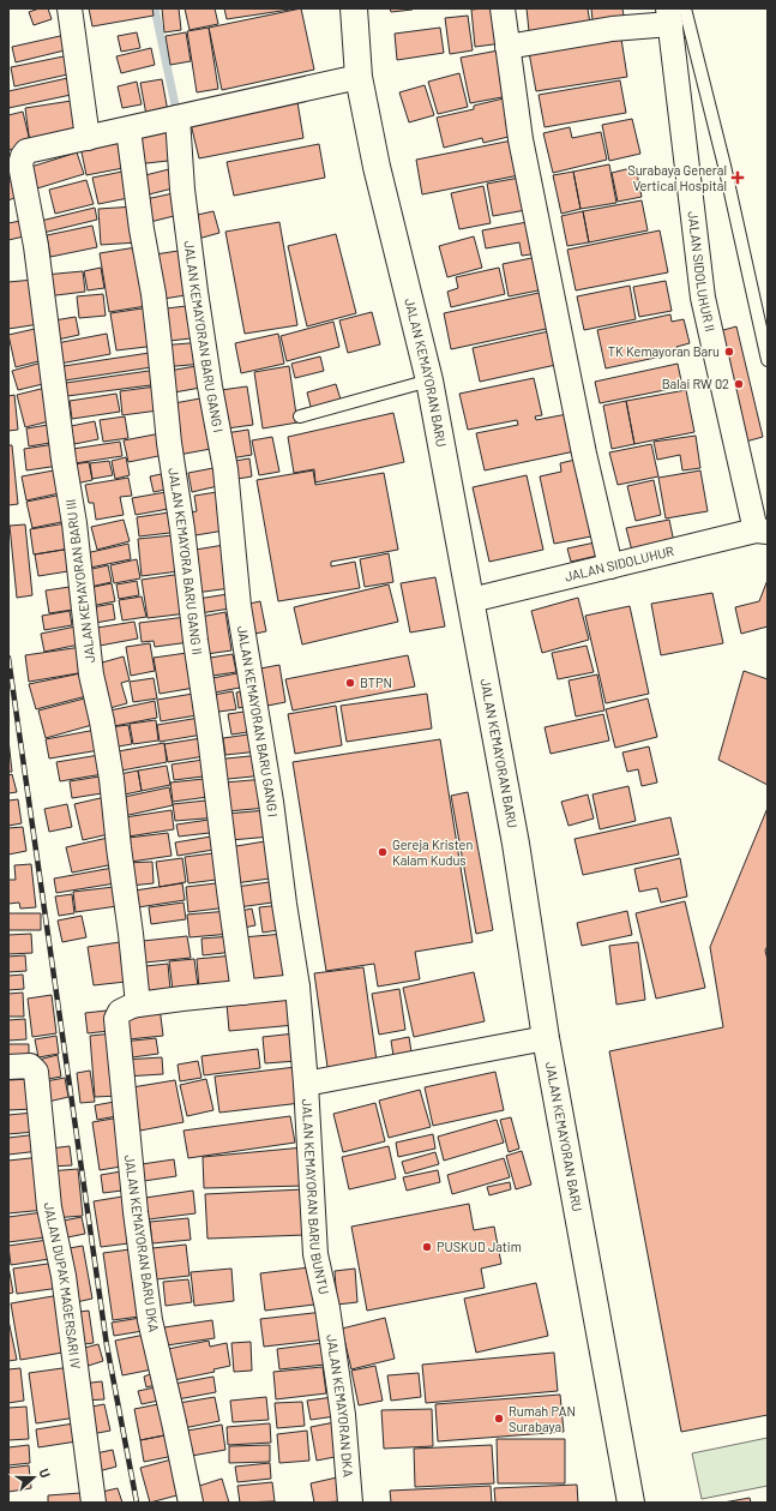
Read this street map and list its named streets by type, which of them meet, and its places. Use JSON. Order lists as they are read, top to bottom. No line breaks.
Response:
{"streets":{"street":["JALAN SIDOLUHUR II","JALAN KEMAYORAN BARU GANG I","JALAN KEMAYORAN BARU","JALAN KEMAYORA BARU GANG II","JALAN SIDOLUHUR","JALAN KEMAYORAN BARU III","JALAN KEMAYORAN BARU BUNTU","JALAN KEMAYORAN BARU DKA","JALAN DUPAK MAGERSARI IV","JALAN KEMAYORAN DKA"]},"crossings":[["JALAN SIDOLUHUR II","JALAN SIDOLUHUR"],["JALAN KEMAYORAN BARU GANG I","JALAN KEMAYORAN BARU BUNTU"],["JALAN KEMAYORAN BARU","JALAN SIDOLUHUR"],["JALAN KEMAYORAN BARU III","JALAN KEMAYORAN BARU DKA"],["JALAN KEMAYORAN BARU BUNTU","JALAN KEMAYORAN DKA"]],"places":{"health":["Surabaya General Vertical Hospital"],"other":["TK Kemayoran Baru","Balai RW 02","BTPN","Gereja Kristen Kalam Kudus","PUSKUD Jatim","Rumah PAN Surabaya"]},"north":"right"}
